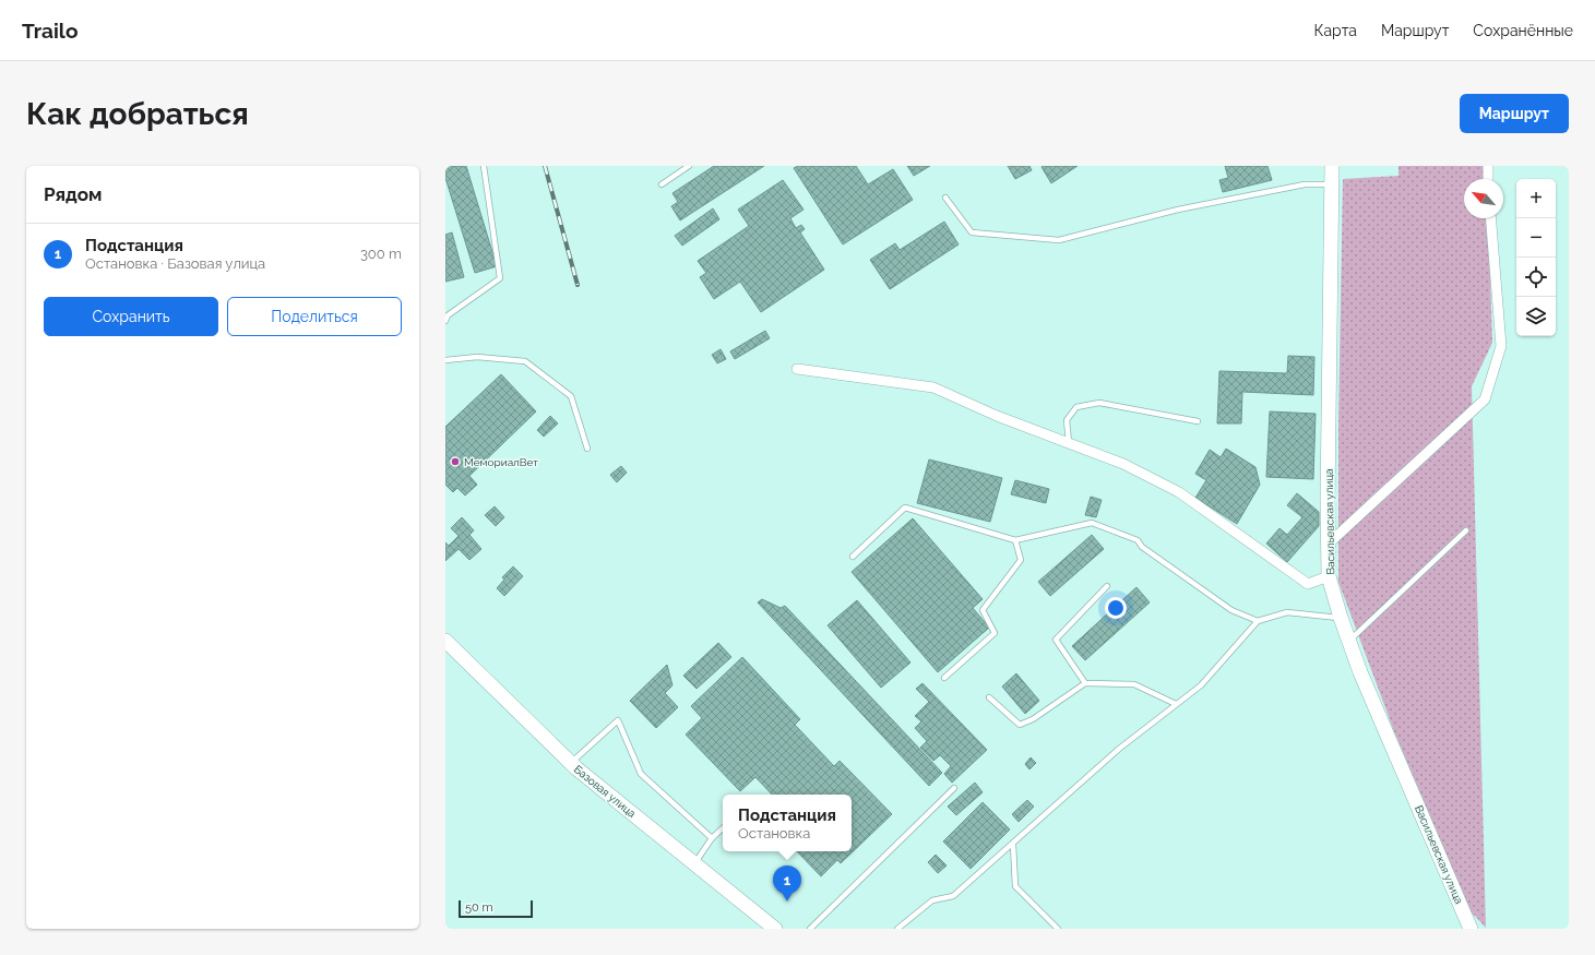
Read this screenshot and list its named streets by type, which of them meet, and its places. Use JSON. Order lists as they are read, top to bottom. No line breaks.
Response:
{"streets":{"street":["Васильевская улица","Базовая улица"]},"places":["МемориалВет"],"scale_bar":"50 m","north":"top left","page":{"header":"Trailo","nav":["Карта","Маршрут","Сохранённые"],"buttons":["Маршрут",["Сохранить","Поделиться"]],"title":"Как добраться","heading":"Рядом","map_buttons":["+","−"],"list":[{"mark":"1","name":"Подстанция","note":"Остановка · Базовая улица","value":"300 m"}],"popup":["Подстанция","Остановка"],"pins":"1","scale":"50 m"}}
